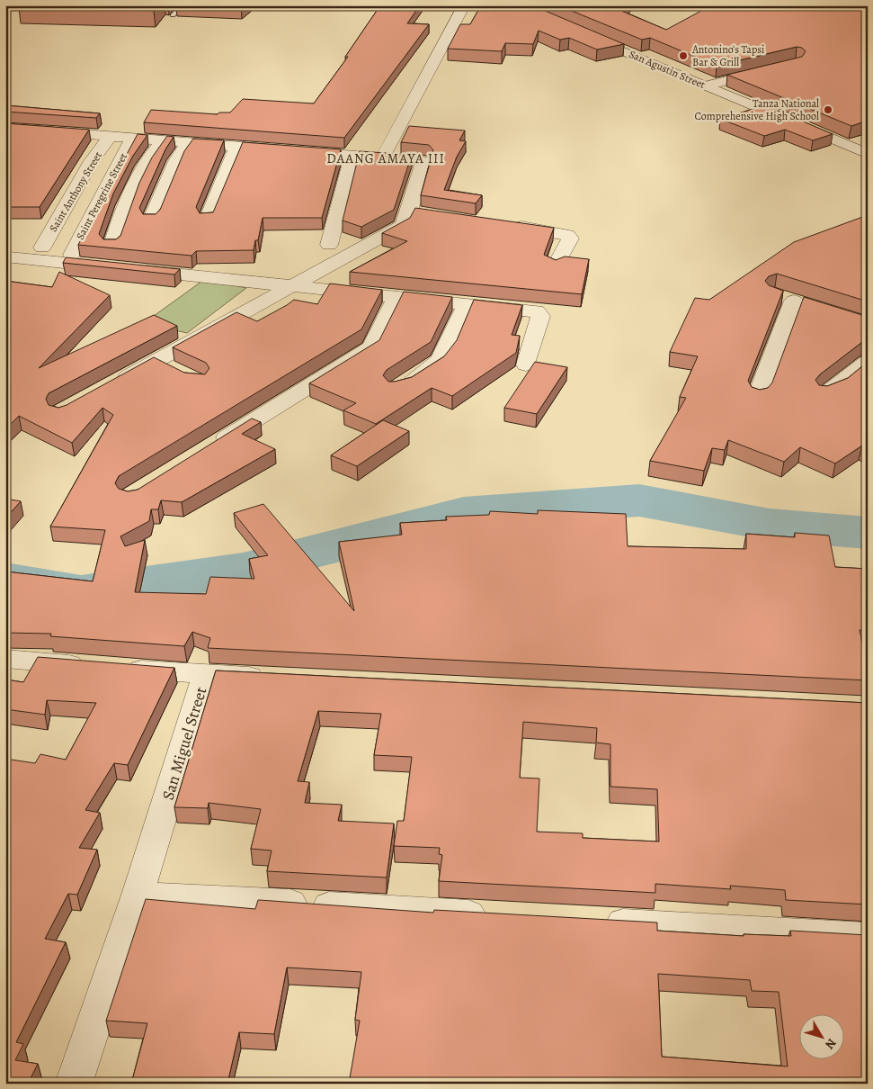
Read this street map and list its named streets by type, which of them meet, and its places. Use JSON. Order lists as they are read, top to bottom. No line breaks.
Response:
{"streets":{"street":["San Agustin Street","Saint Anthony Street","Saint Peregrine Street","San Miguel Street"]},"districts":["DAANG AMAYA III"],"places":["Antonino's Tapsi Bar & Grill","Tanza National Comprehensive High School"],"north":"bottom right"}
